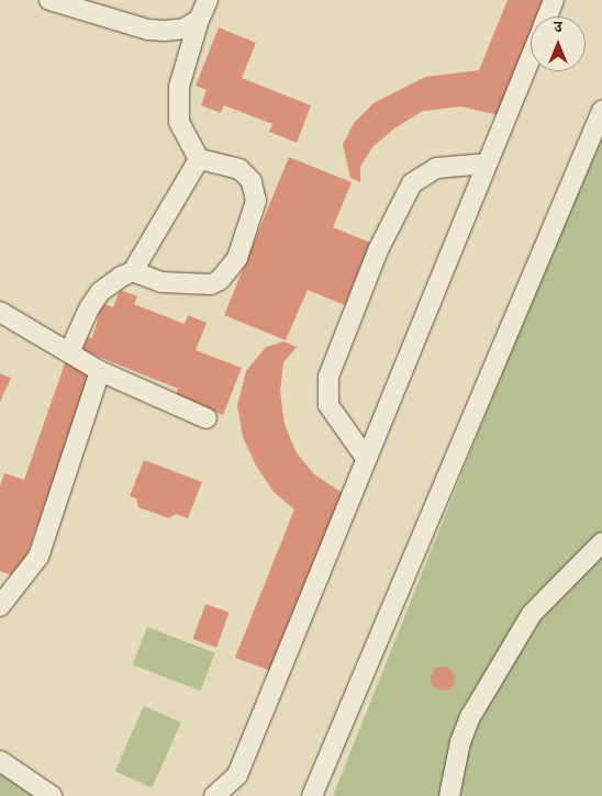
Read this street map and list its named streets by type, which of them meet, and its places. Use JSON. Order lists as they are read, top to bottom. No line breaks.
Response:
{"north":"top"}
